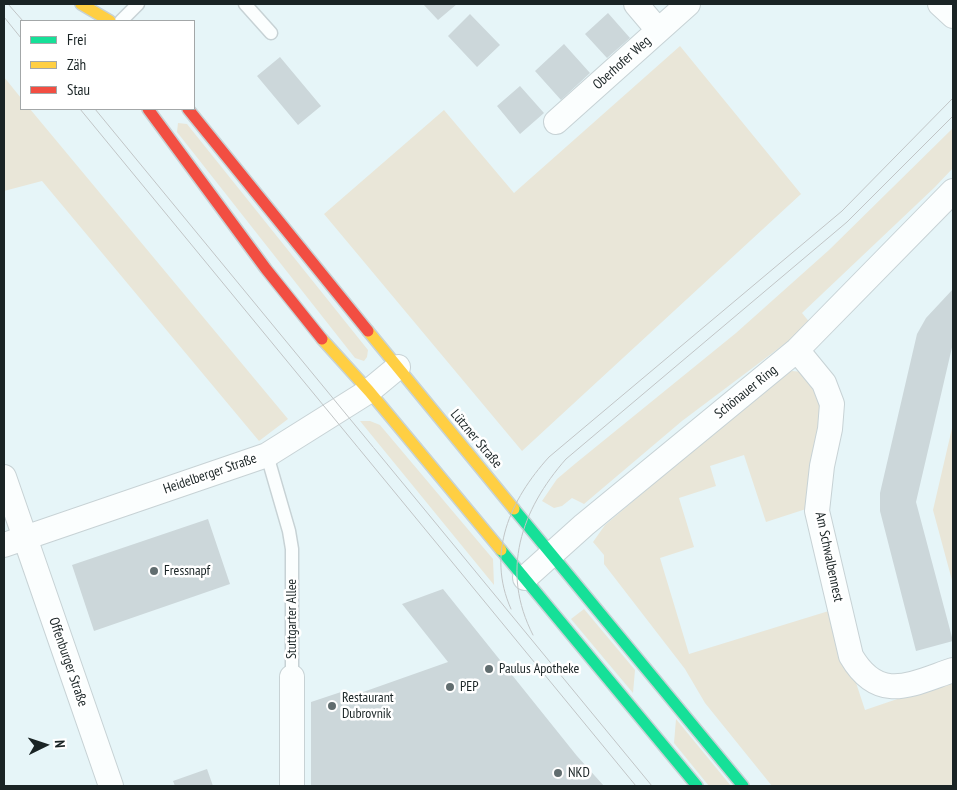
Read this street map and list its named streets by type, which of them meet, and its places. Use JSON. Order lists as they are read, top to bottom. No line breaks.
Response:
{"streets":{"main road":["Lützner Straße"],"street":["Oberhofer Weg","Schönauer Ring","Heidelberger Straße","Am Schwalbennest","Stuttgarter Allee","Offenburger Straße"]},"crossings":[["Schönauer Ring","Lützner Straße"],["Schönauer Ring","Am Schwalbennest"],["Lützner Straße","Heidelberger Straße"],["Heidelberger Straße","Stuttgarter Allee"],["Heidelberger Straße","Offenburger Straße"]],"places":["Fressnapf","Paulus Apotheke","PEP","Restaurant Dubrovnik","NKD"],"legend":["Frei","Zäh","Stau"],"north":"right"}
